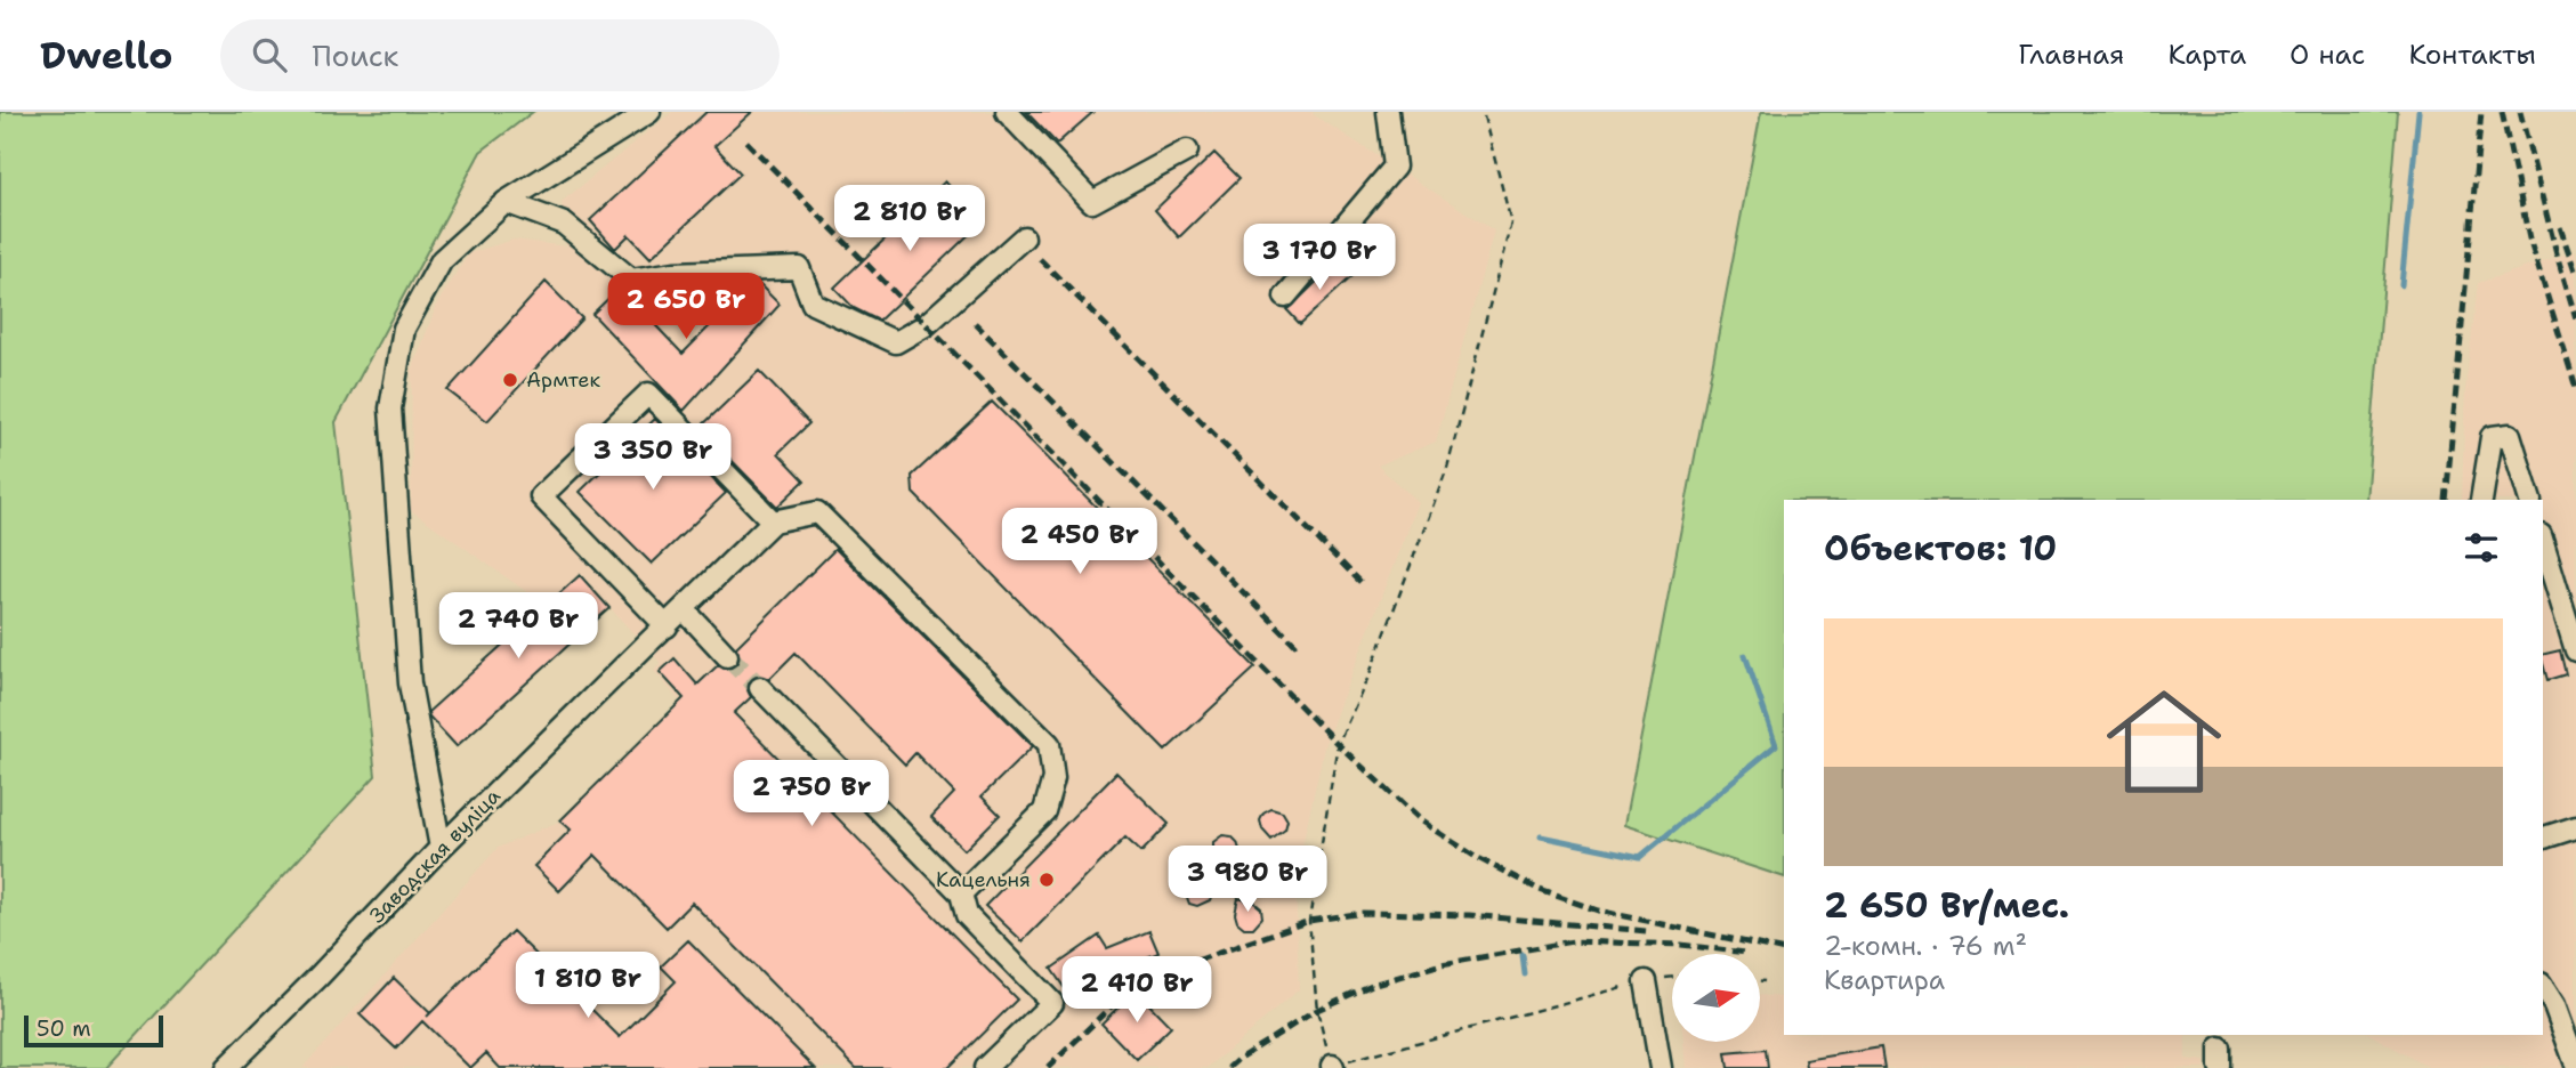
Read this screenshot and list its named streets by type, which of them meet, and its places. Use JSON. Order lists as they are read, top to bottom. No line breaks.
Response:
{"streets":{"street":["Заводская вуліца"]},"places":["Армтек","Кацельня"],"scale_bar":"50 m","north":"right","page":{"header":"Dwello","search":"Поиск","nav":["Главная","Карта","О нас","Контакты"],"price":["2 810 Br","3 170 Br","2 650 Br","3 350 Br","2 450 Br","2 740 Br","2 750 Br","3 980 Br","1 810 Br","2 410 Br"],"heading":"Объектов: 10","list":[{"name":"2 650 Br/мес.","note":"2-комн. · 76 m² · Квартира"}],"scale":"50 m"}}
